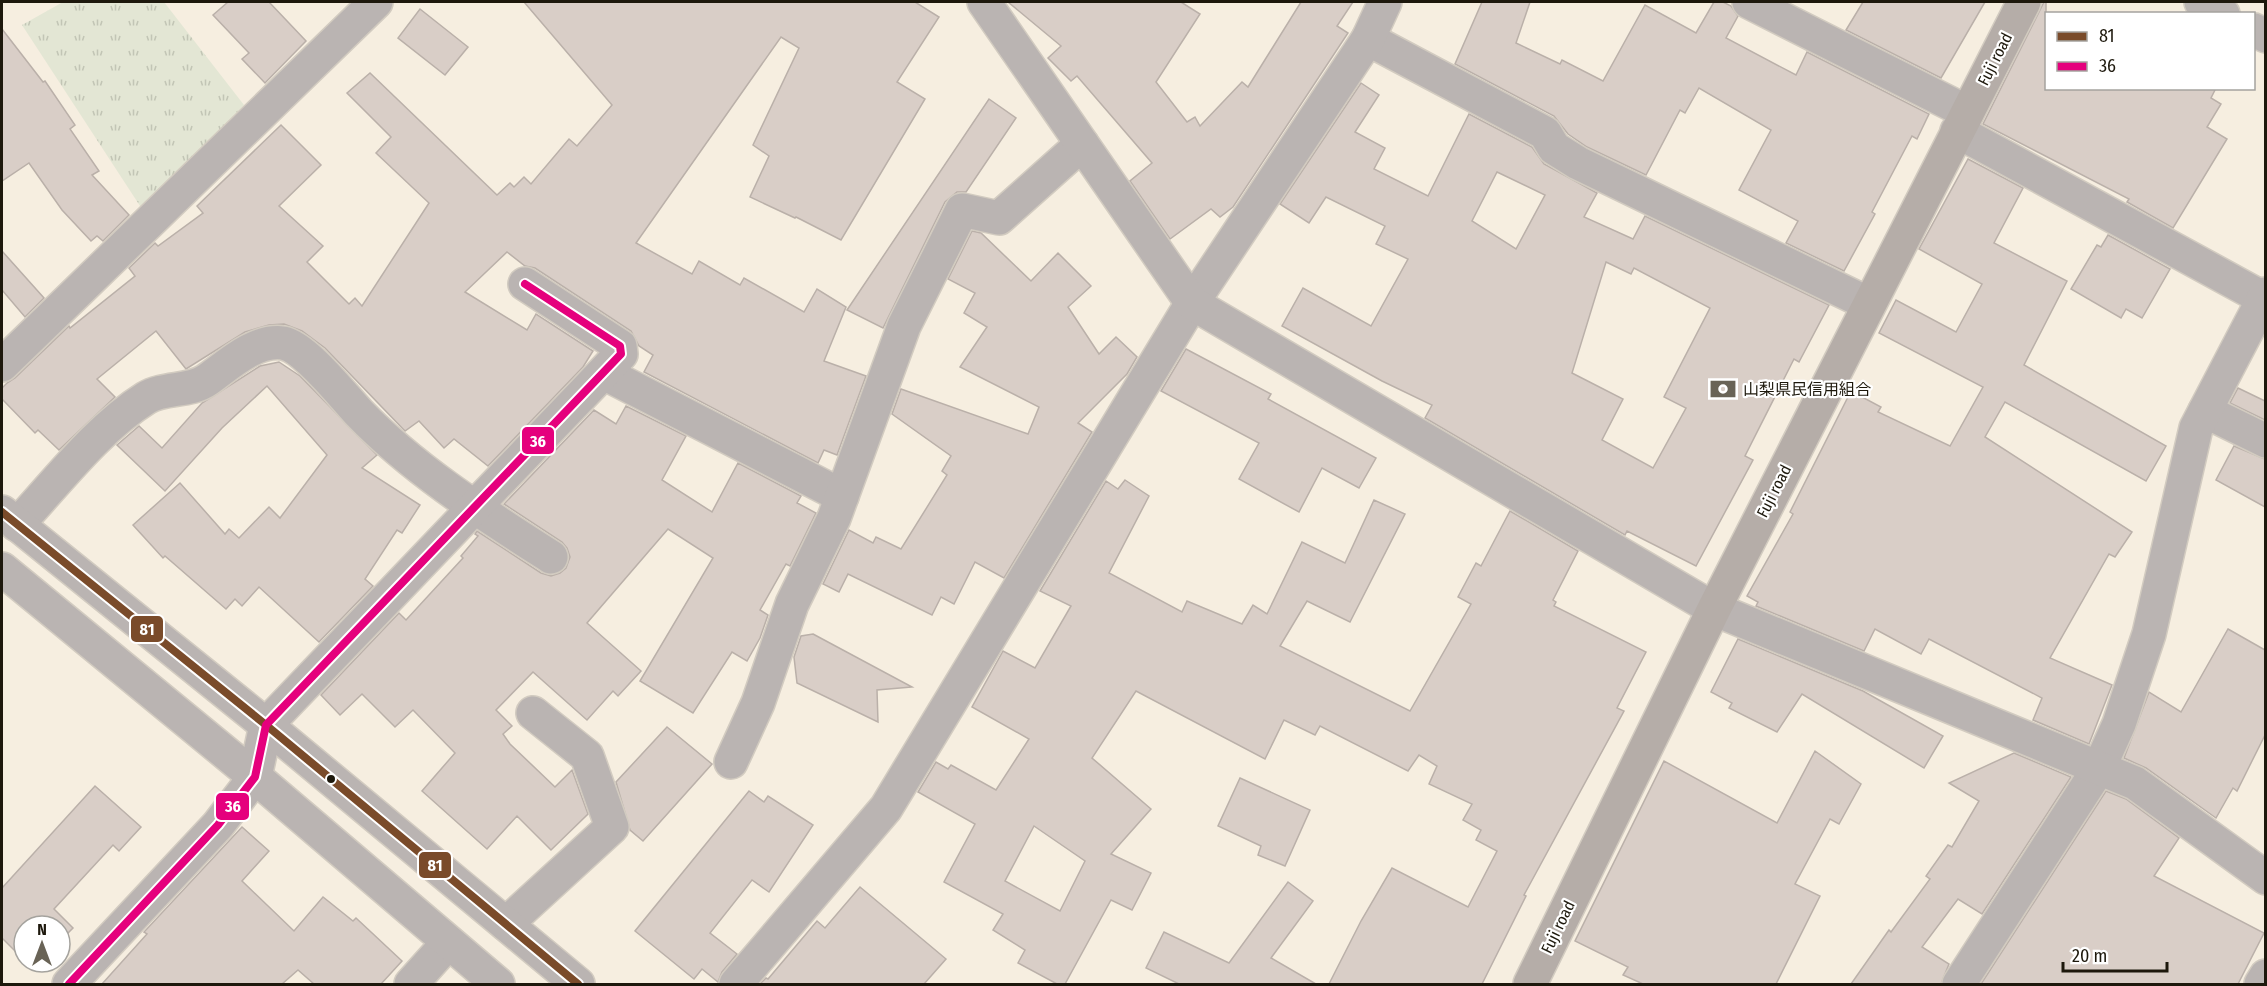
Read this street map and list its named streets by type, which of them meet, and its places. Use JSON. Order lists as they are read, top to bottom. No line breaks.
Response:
{"streets":{"highway":["Fuji road"]},"places":{"bank":["山梨県民信用組合"]},"lines":["transit line 36","transit line 81"],"legend":["81","36"],"scale_bar":"20 m","north":"top"}
